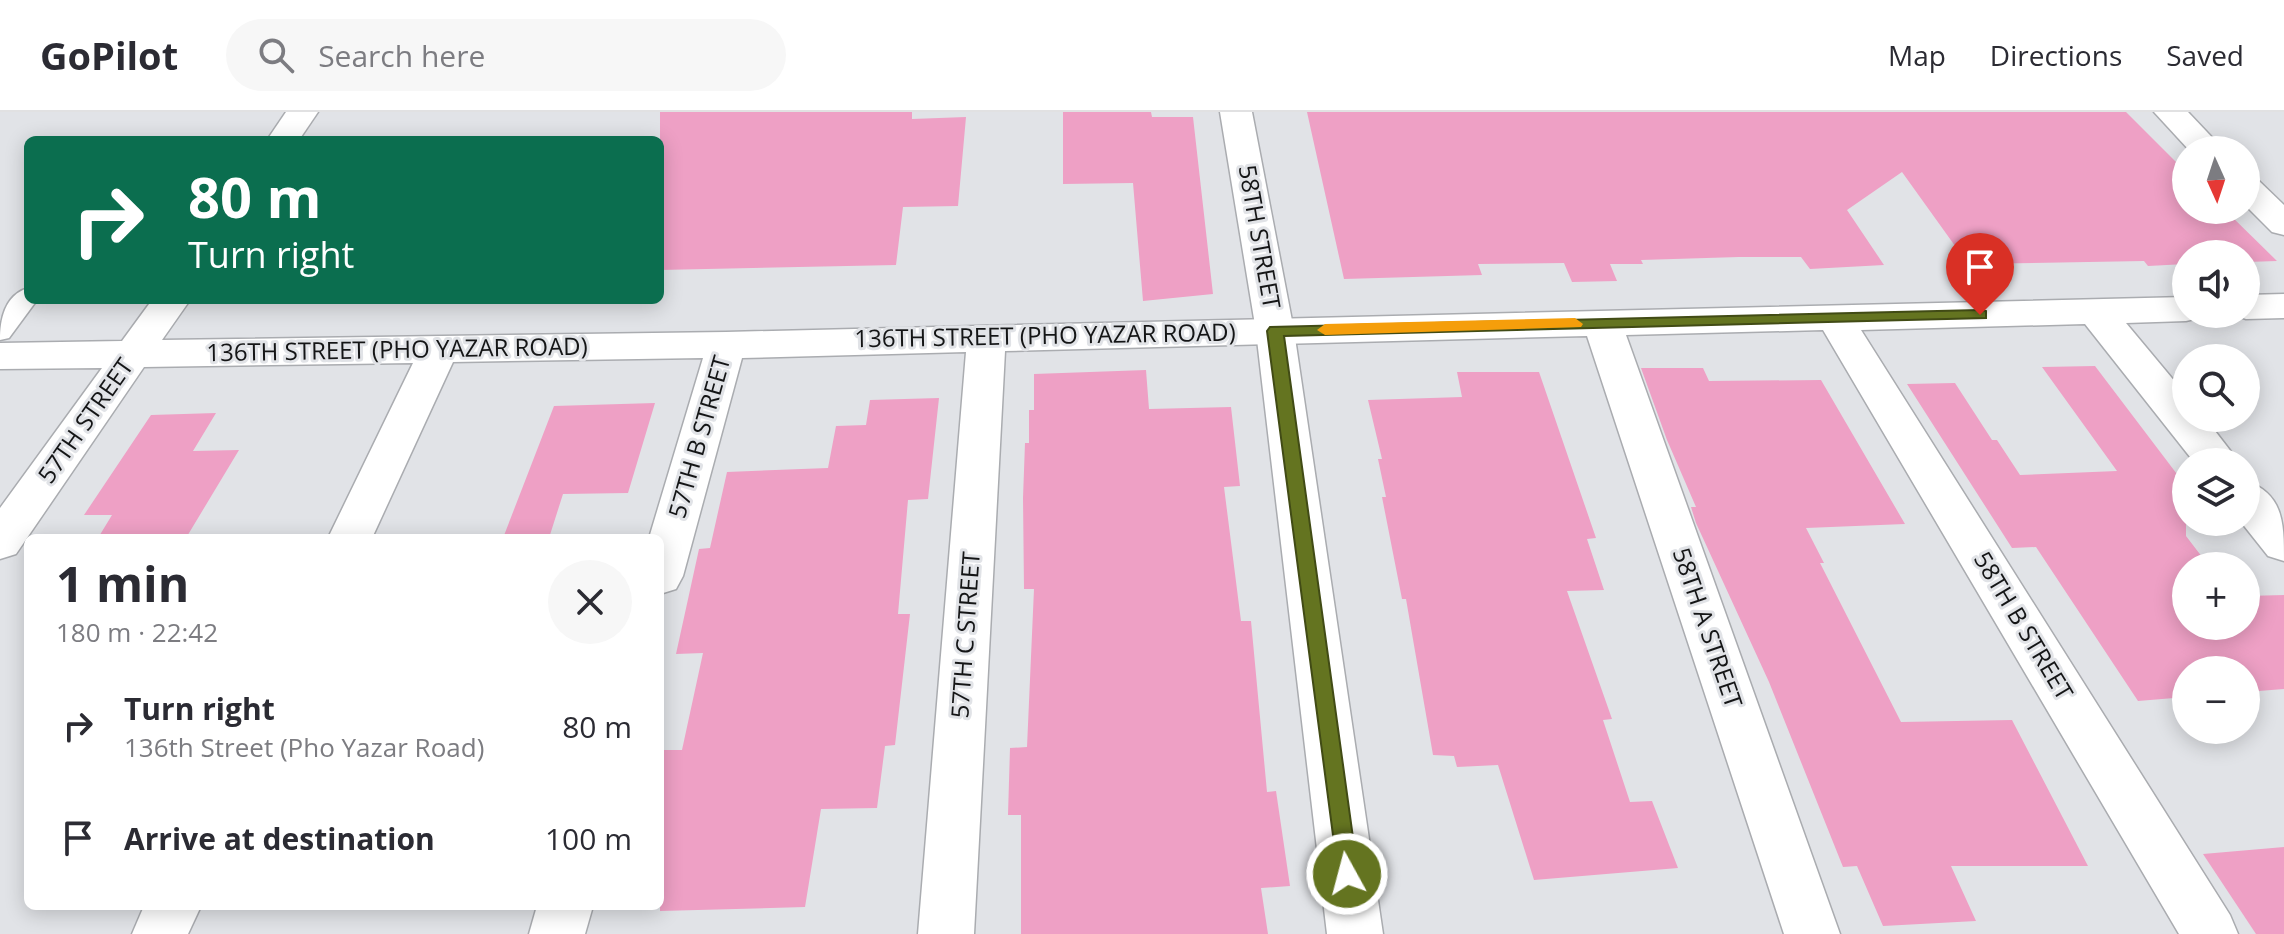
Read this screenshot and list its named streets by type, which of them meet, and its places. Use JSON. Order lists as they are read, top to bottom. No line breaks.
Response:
{"streets":{"street":["58TH STREET","136TH STREET (PHO YAZAR ROAD)","57TH STREET","57TH B STREET","58TH B STREET","58TH A STREET","57TH C STREET"]},"crossings":[["58TH STREET","136TH STREET (PHO YAZAR ROAD)"],["136TH STREET (PHO YAZAR ROAD)","57TH STREET"],["136TH STREET (PHO YAZAR ROAD)","57TH B STREET"],["136TH STREET (PHO YAZAR ROAD)","58TH B STREET"],["136TH STREET (PHO YAZAR ROAD)","58TH A STREET"],["136TH STREET (PHO YAZAR ROAD)","57TH C STREET"]],"north":"bottom","page":{"header":"GoPilot","search":"Search here","nav":["Map","Directions","Saved"],"map_buttons":["+","−"],"turn":["80 m","Turn right"],"heading":["1 min","180 m · 22:42"],"list":[{"name":"Turn right","note":"136th Street (Pho Yazar Road)","value":"80 m"},{"name":"Arrive at destination","value":"100 m"}]}}
